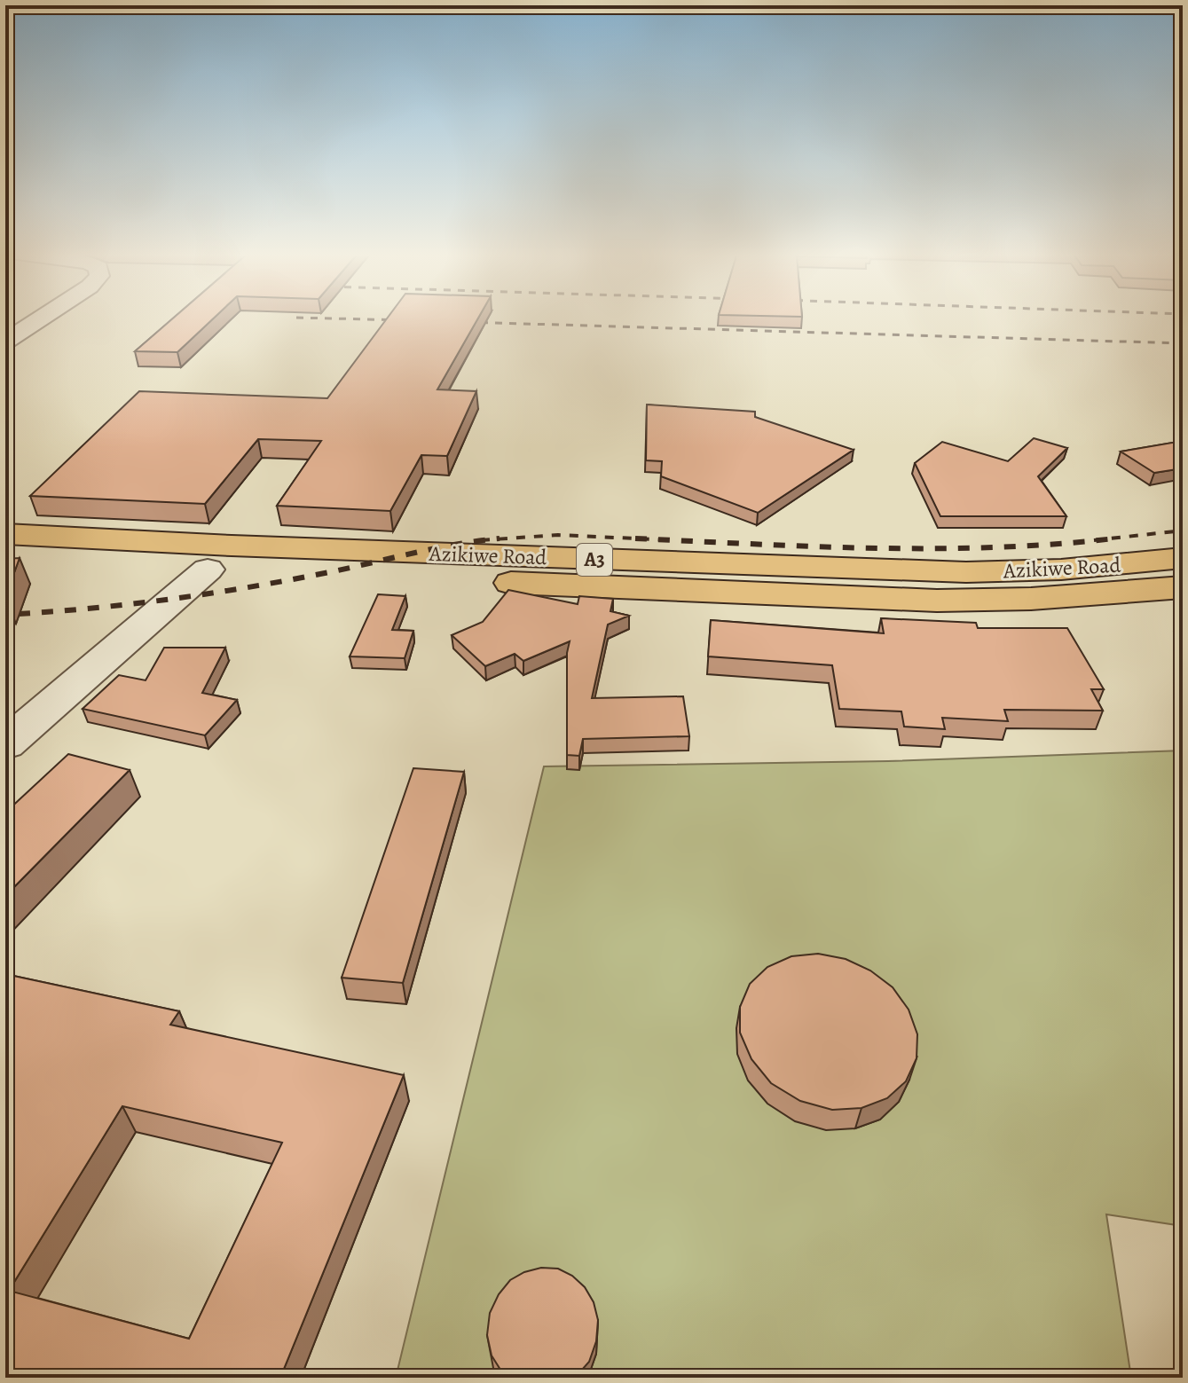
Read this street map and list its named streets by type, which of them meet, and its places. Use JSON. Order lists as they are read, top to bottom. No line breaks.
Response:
{"streets":{"main road":["Azikiwe Road","A3"]}}
